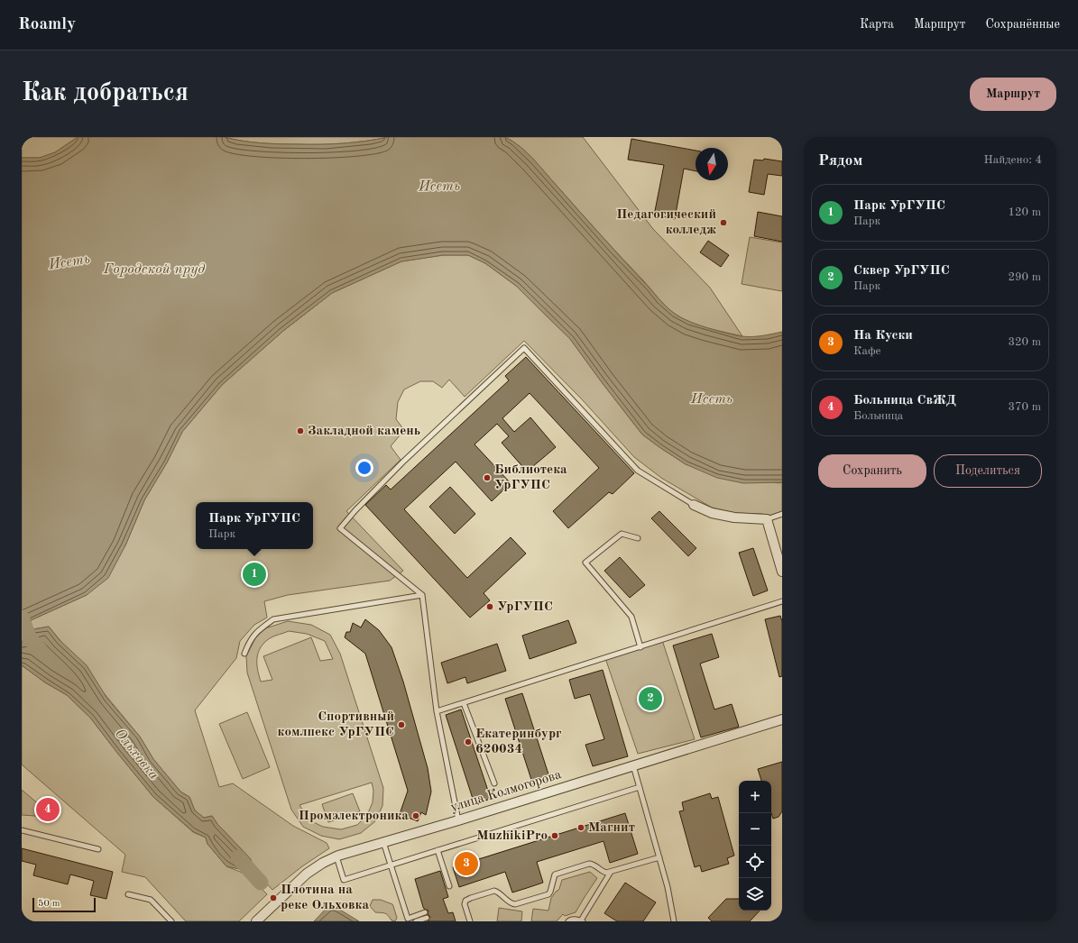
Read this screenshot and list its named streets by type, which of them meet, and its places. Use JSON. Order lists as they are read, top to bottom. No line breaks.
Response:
{"streets":{"street":["улица Колмогорова"]},"water":["Исеть","Городской пруд","Ольховка"],"places":["Педагогический колледж","Закладной камень","Библиотека УрГУПС","УрГУПС","Спортивный комлпекс УрГУПС","Екатеринбург 620034","Промэлектроника","Магнит","MuzhikiPro","Плотина на реке Ольховка"],"scale_bar":"50 m","north":"bottom","page":{"header":"Roamly","nav":["Карта","Маршрут","Сохранённые"],"buttons":["Маршрут",["Сохранить","Поделиться"]],"title":"Как добраться","heading":["Рядом","Найдено: 4"],"list":[{"mark":"1","name":"Парк УрГУПС","note":"Парк","value":"120 m"},{"mark":"2","name":"Сквер УрГУПС","note":"Парк","value":"290 m"},{"mark":"3","name":"На Куски","note":"Кафе","value":"320 m"},{"mark":"4","name":"Больница СвЖД","note":"Больница","value":"370 m"}],"popup":["Парк УрГУПС","Парк"],"pins":["1","2","4","3"],"map_buttons":["+","−"],"scale":"50 m"}}
